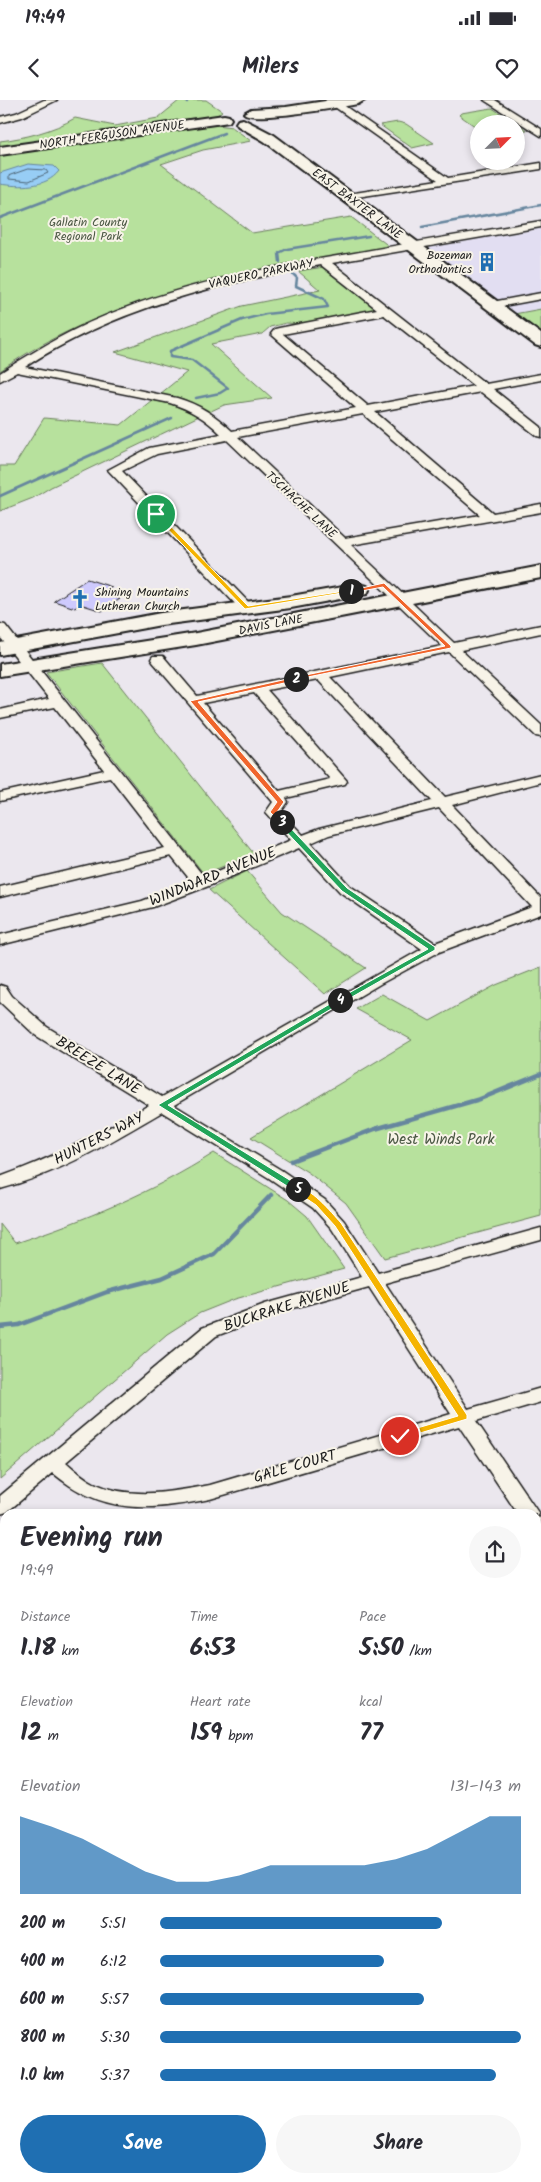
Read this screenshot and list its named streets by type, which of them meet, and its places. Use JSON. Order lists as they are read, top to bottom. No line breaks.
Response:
{"streets":{"main road":["NORTH FERGUSON AVENUE","EAST BAXTER LANE","DAVIS LANE"],"street":["VAQUERO PARKWAY","TSCHACHE LANE","WINDWARD AVENUE","BREEZE LANE","HUNTERS WAY","BUCKRAKE AVENUE","GALE COURT"]},"crossings":[["NORTH FERGUSON AVENUE","EAST BAXTER LANE"],["EAST BAXTER LANE","VAQUERO PARKWAY"],["VAQUERO PARKWAY","TSCHACHE LANE"],["TSCHACHE LANE","DAVIS LANE"],["BREEZE LANE","HUNTERS WAY"],["BREEZE LANE","BUCKRAKE AVENUE"],["BREEZE LANE","GALE COURT"],["BUCKRAKE AVENUE","GALE COURT"]],"parks":["Gallatin County Regional Park","West Winds Park"],"places":{"building":["Bozeman Orthodontics"],"church":["Shining Mountains Lutheran Church"]},"north":"top right","page":{"status":"19:49","header":"Milers","pins":["1","2","3","4","5"],"heading":["Evening run","19:49"],"stats":[["Distance","1.18 km"],["Time","6:53"],["Pace","5:50 /km"],["Elevation","12 m"],["Heart rate","159 bpm"],["kcal","77"]],"chart":["Elevation","131–143 m"],"list":[{"name":"200 m","note":"5:51"},{"name":"400 m","note":"6:12"},{"name":"600 m","note":"5:57"},{"name":"800 m","note":"5:30"},{"name":"1.0 km","note":"5:37"}],"buttons":["Save","Share"]}}
